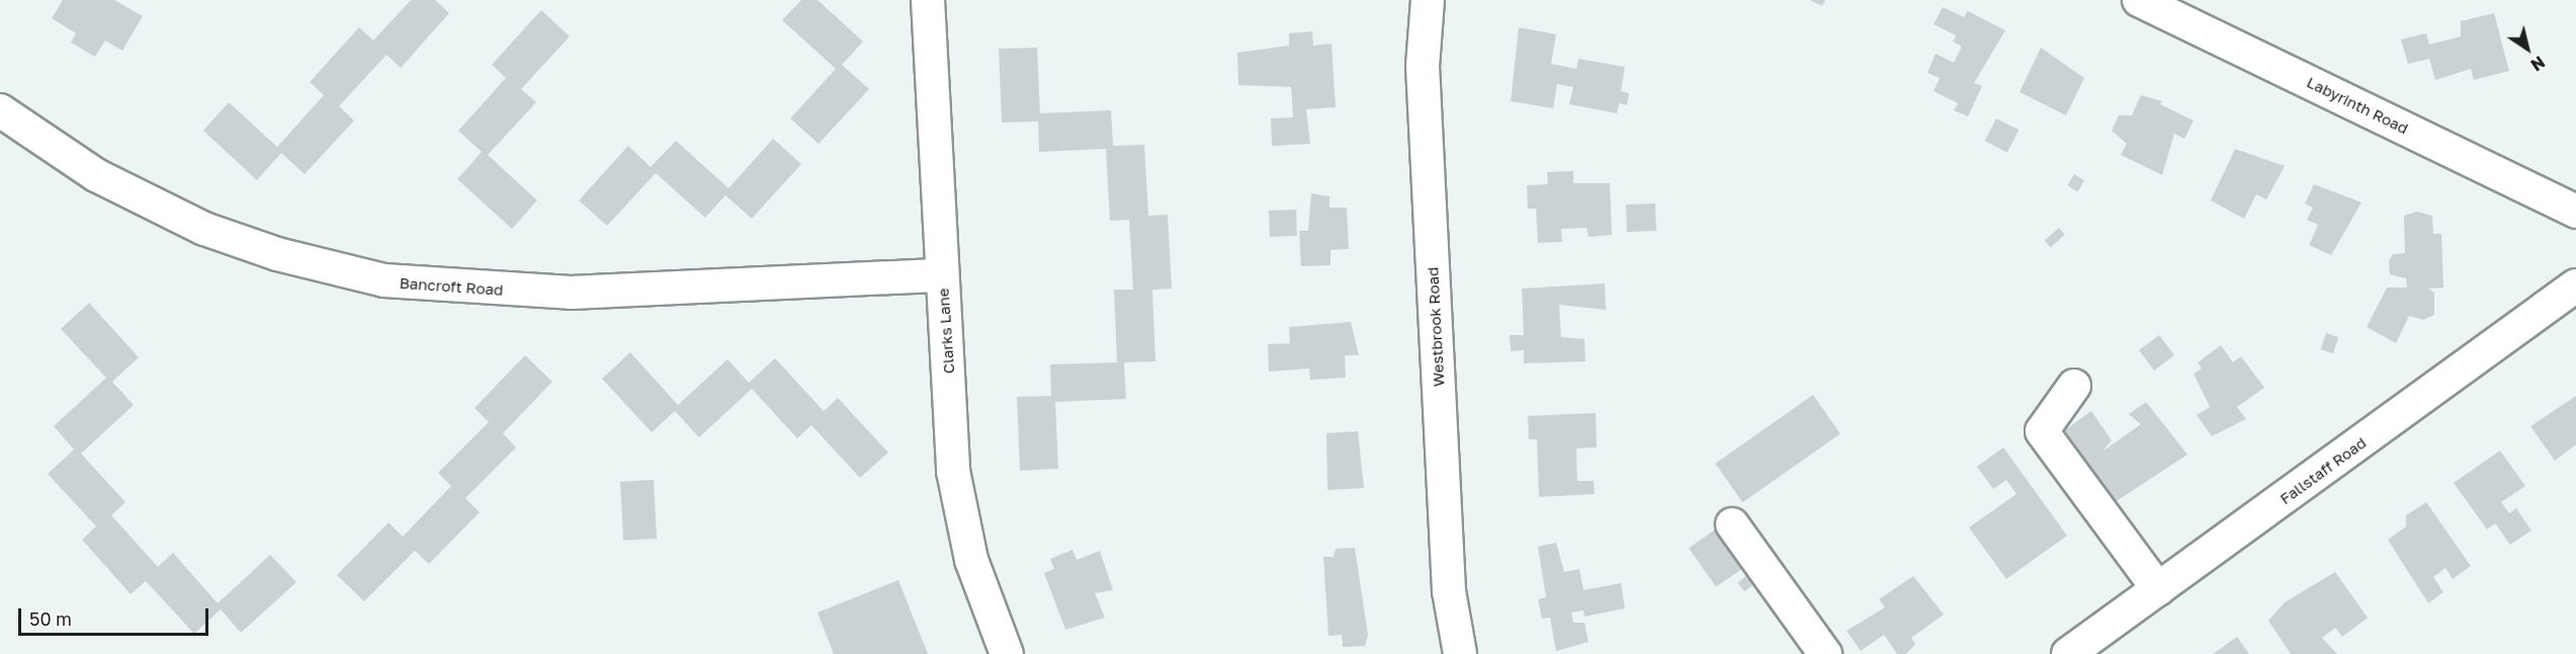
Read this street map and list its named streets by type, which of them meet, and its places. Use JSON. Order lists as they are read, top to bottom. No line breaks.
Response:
{"streets":{"street":["Labyrinth Road","Bancroft Road","Westbrook Road","Clarks Lane","Fallstaff Road"]},"crossings":[["Bancroft Road","Clarks Lane"]],"scale_bar":"50 m","north":"bottom right"}
